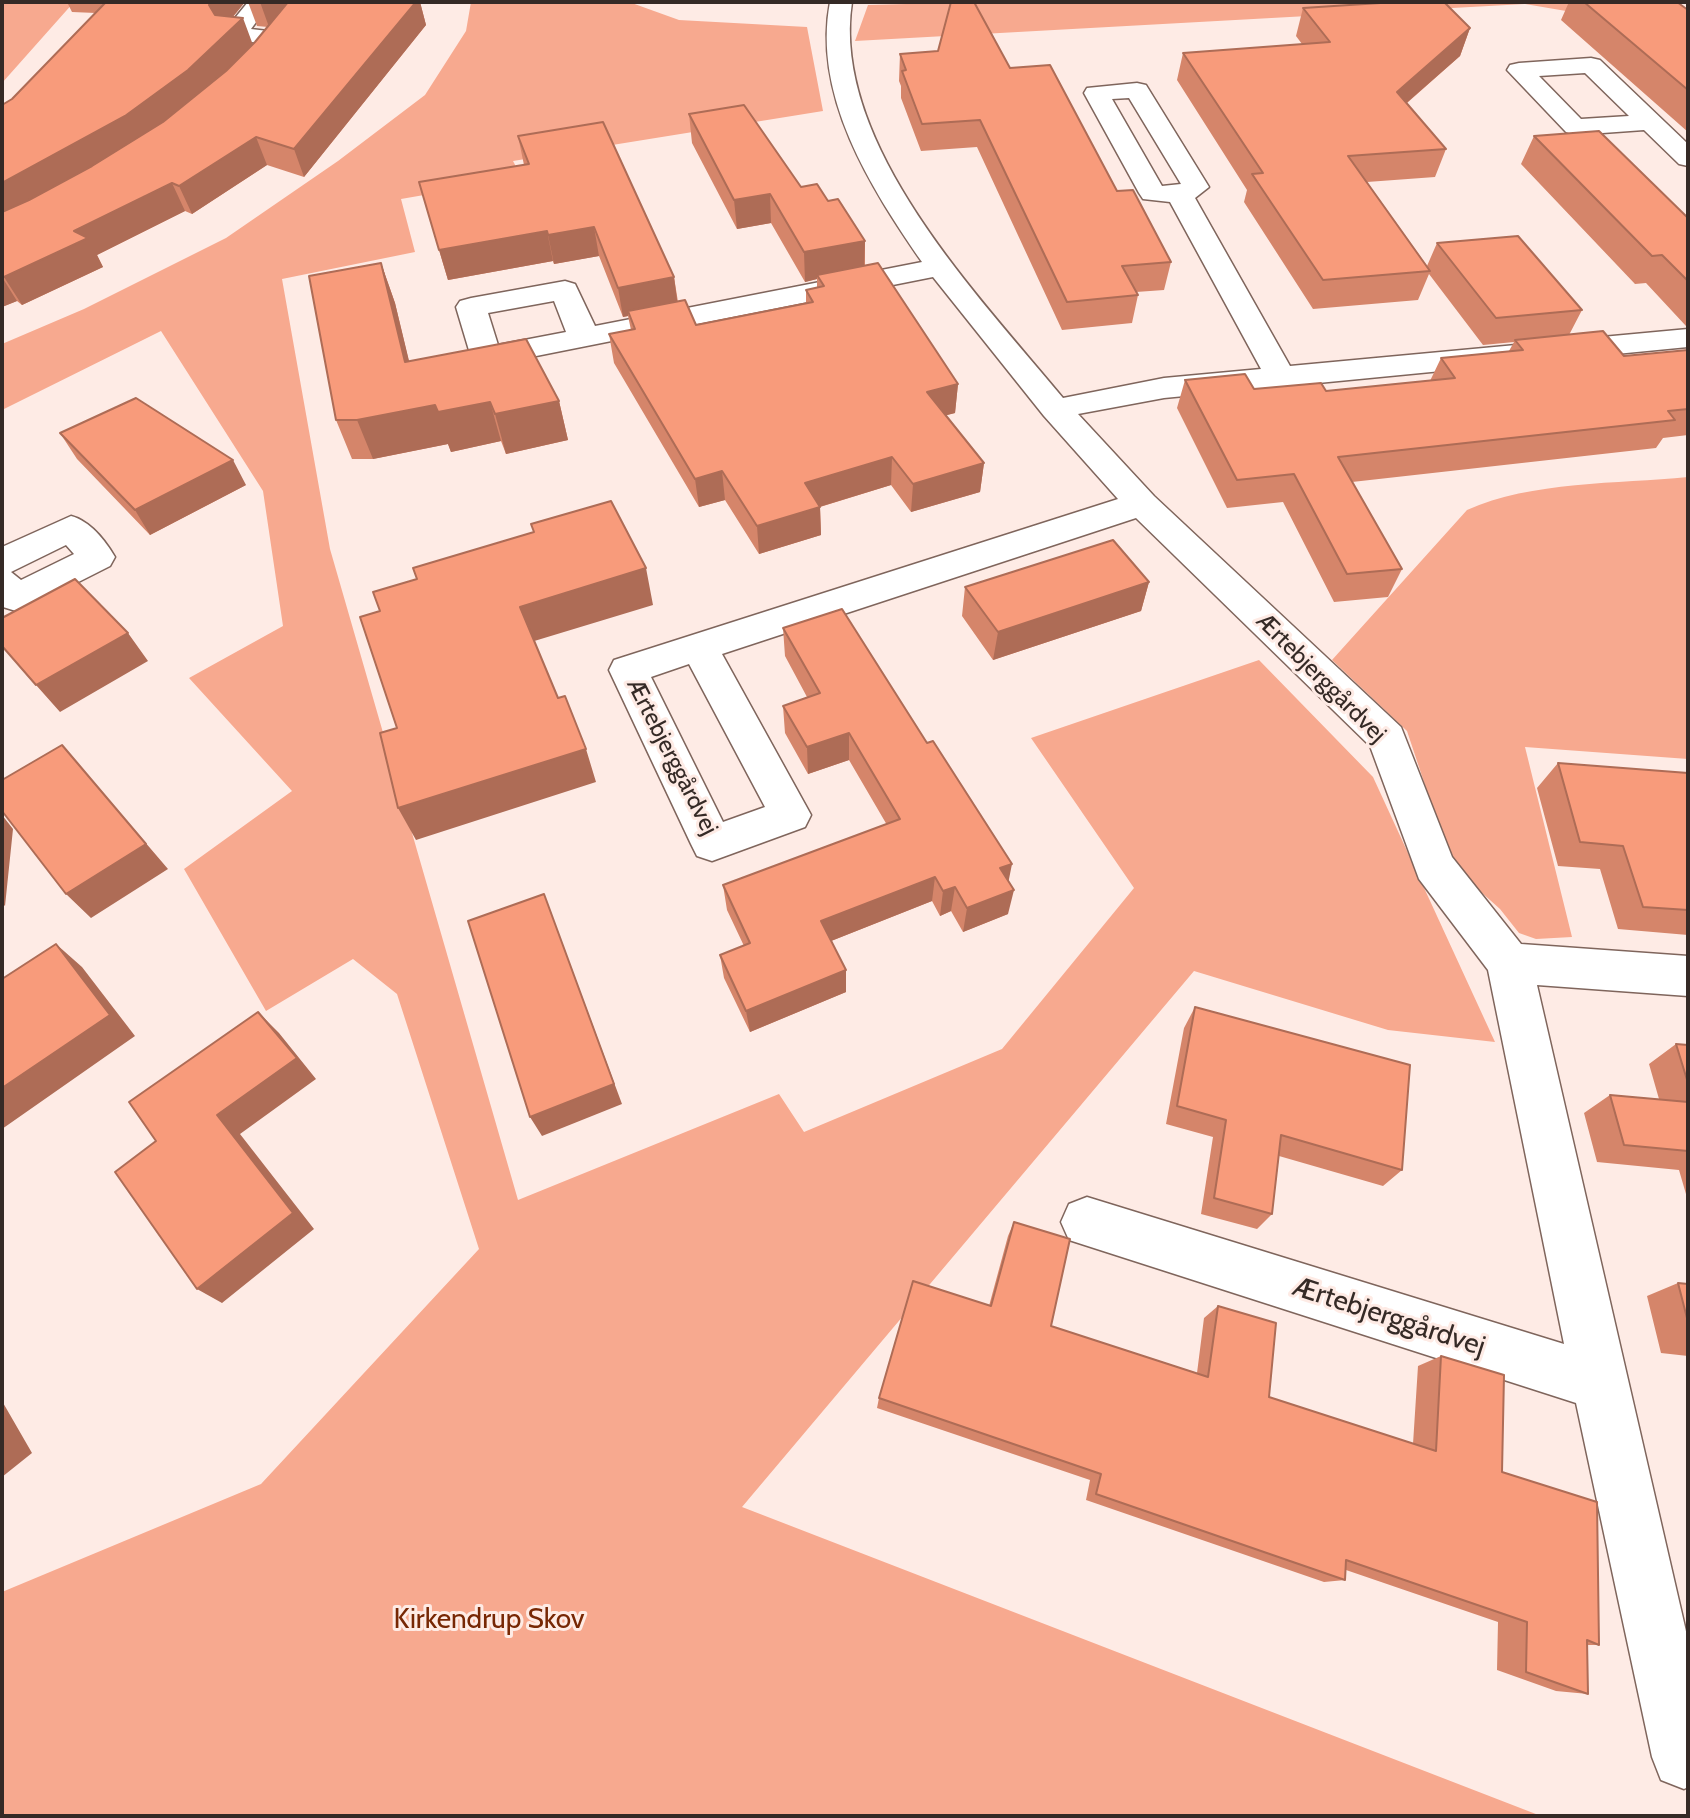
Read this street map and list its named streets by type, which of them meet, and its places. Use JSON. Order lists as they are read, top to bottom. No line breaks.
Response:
{"streets":{"street":["Ærtebjerggårdvej"]},"parks":["Kirkendrup Skov"]}
